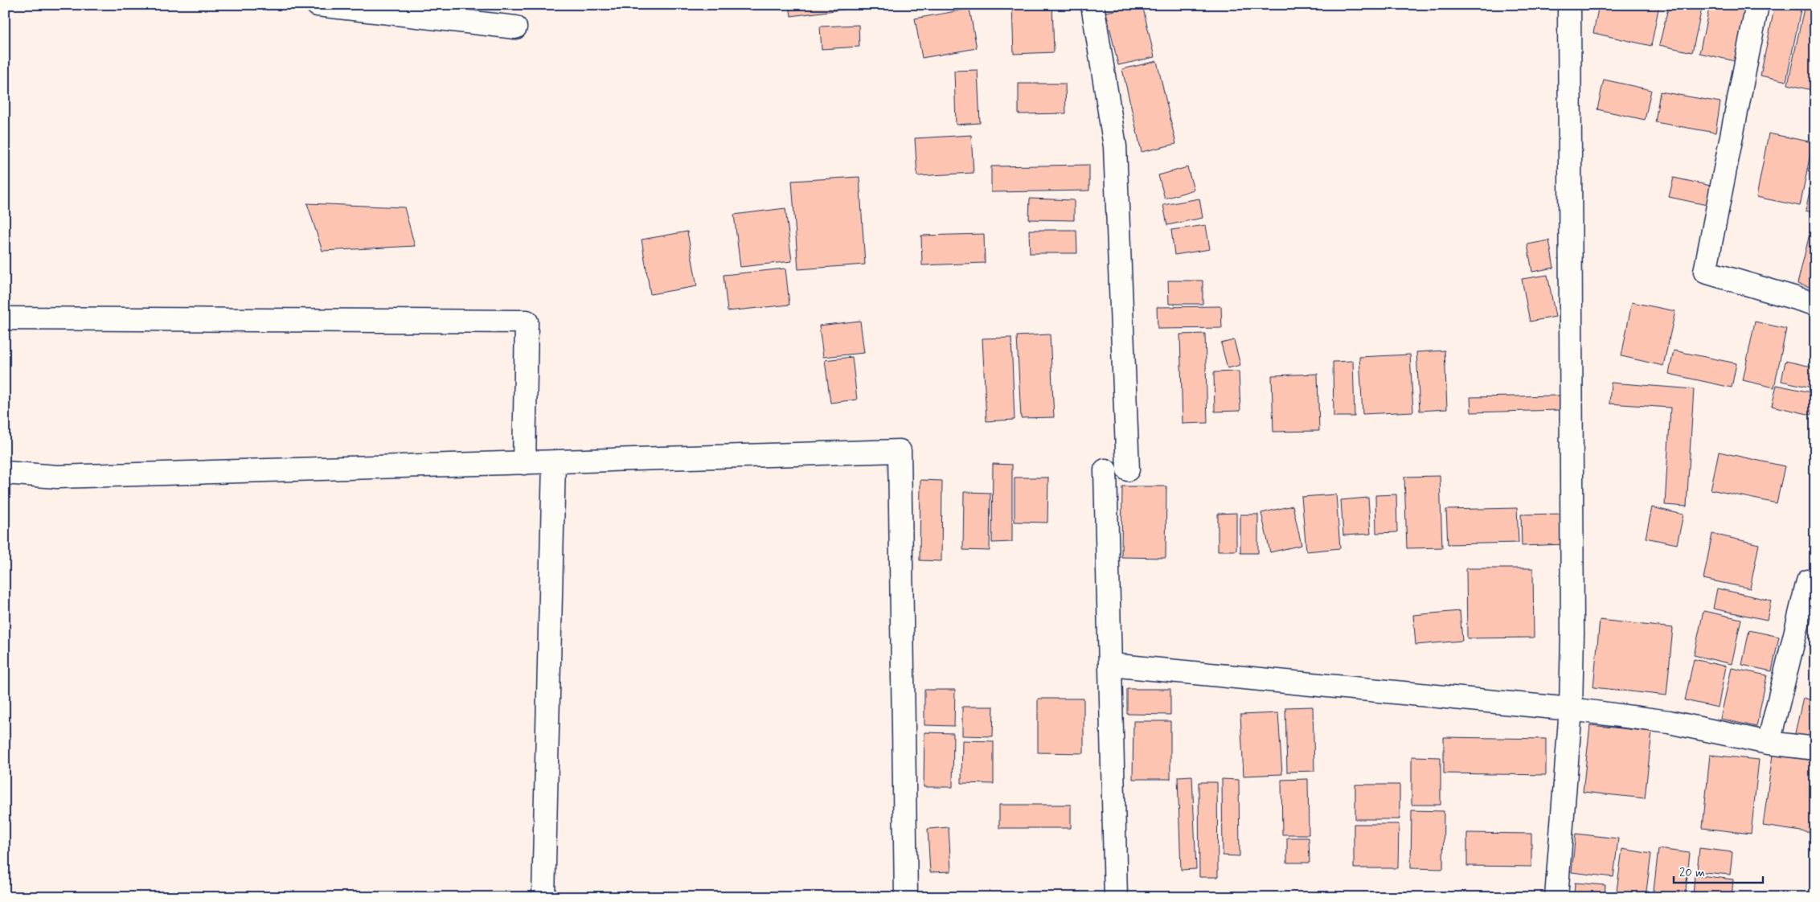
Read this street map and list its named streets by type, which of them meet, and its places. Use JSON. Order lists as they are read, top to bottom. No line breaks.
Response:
{"scale_bar":"20 m"}
